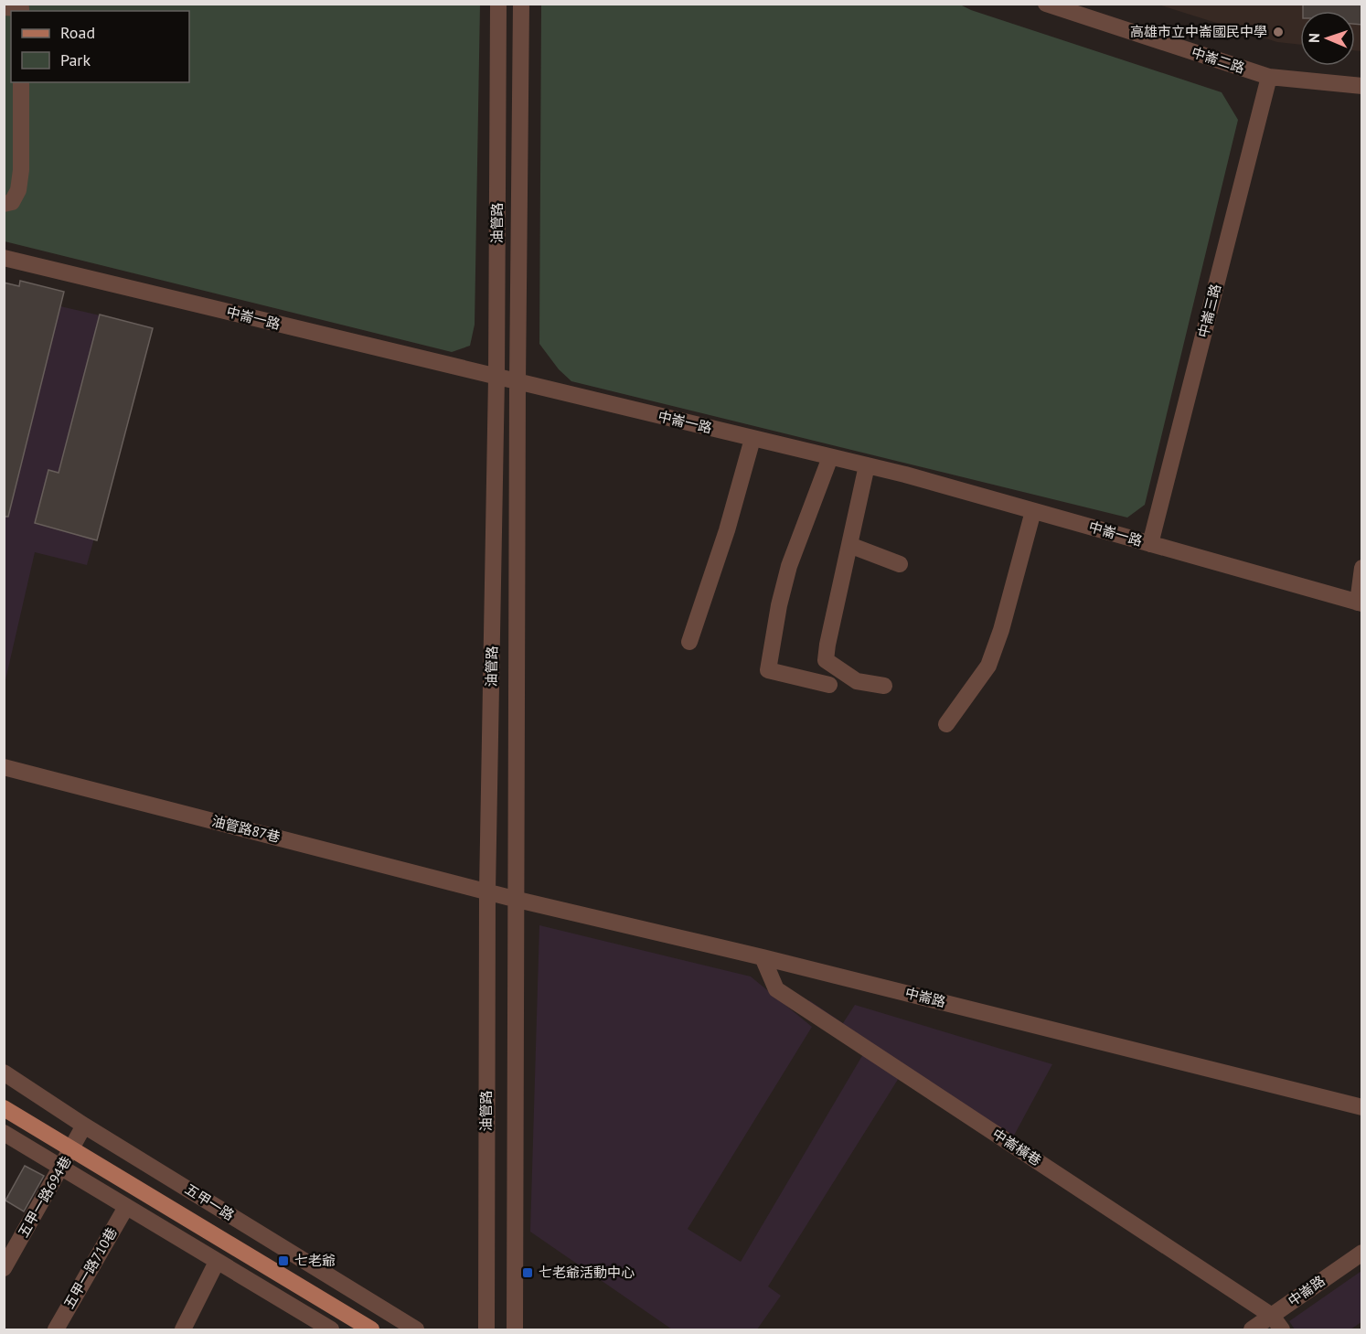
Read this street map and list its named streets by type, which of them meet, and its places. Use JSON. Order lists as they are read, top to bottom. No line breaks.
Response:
{"streets":{"main road":["五甲一路"],"street":["中崙二路","油管路","中崙三路","中崙一路","油管路87巷","中崙路","中崙橫巷","五甲一路694巷","五甲一路710巷"]},"crossings":[["中崙二路","中崙三路"],["油管路","中崙一路"],["油管路","油管路87巷"],["油管路","中崙路"],["中崙三路","中崙一路"],["油管路87巷","中崙路"],["中崙路","中崙橫巷"],["五甲一路694巷","五甲一路"]],"places":{"other":["高雄市立中崙國民中學"],"transit":["七老爺","七老爺活動中心"]},"legend":["Road","Park"],"north":"left"}
